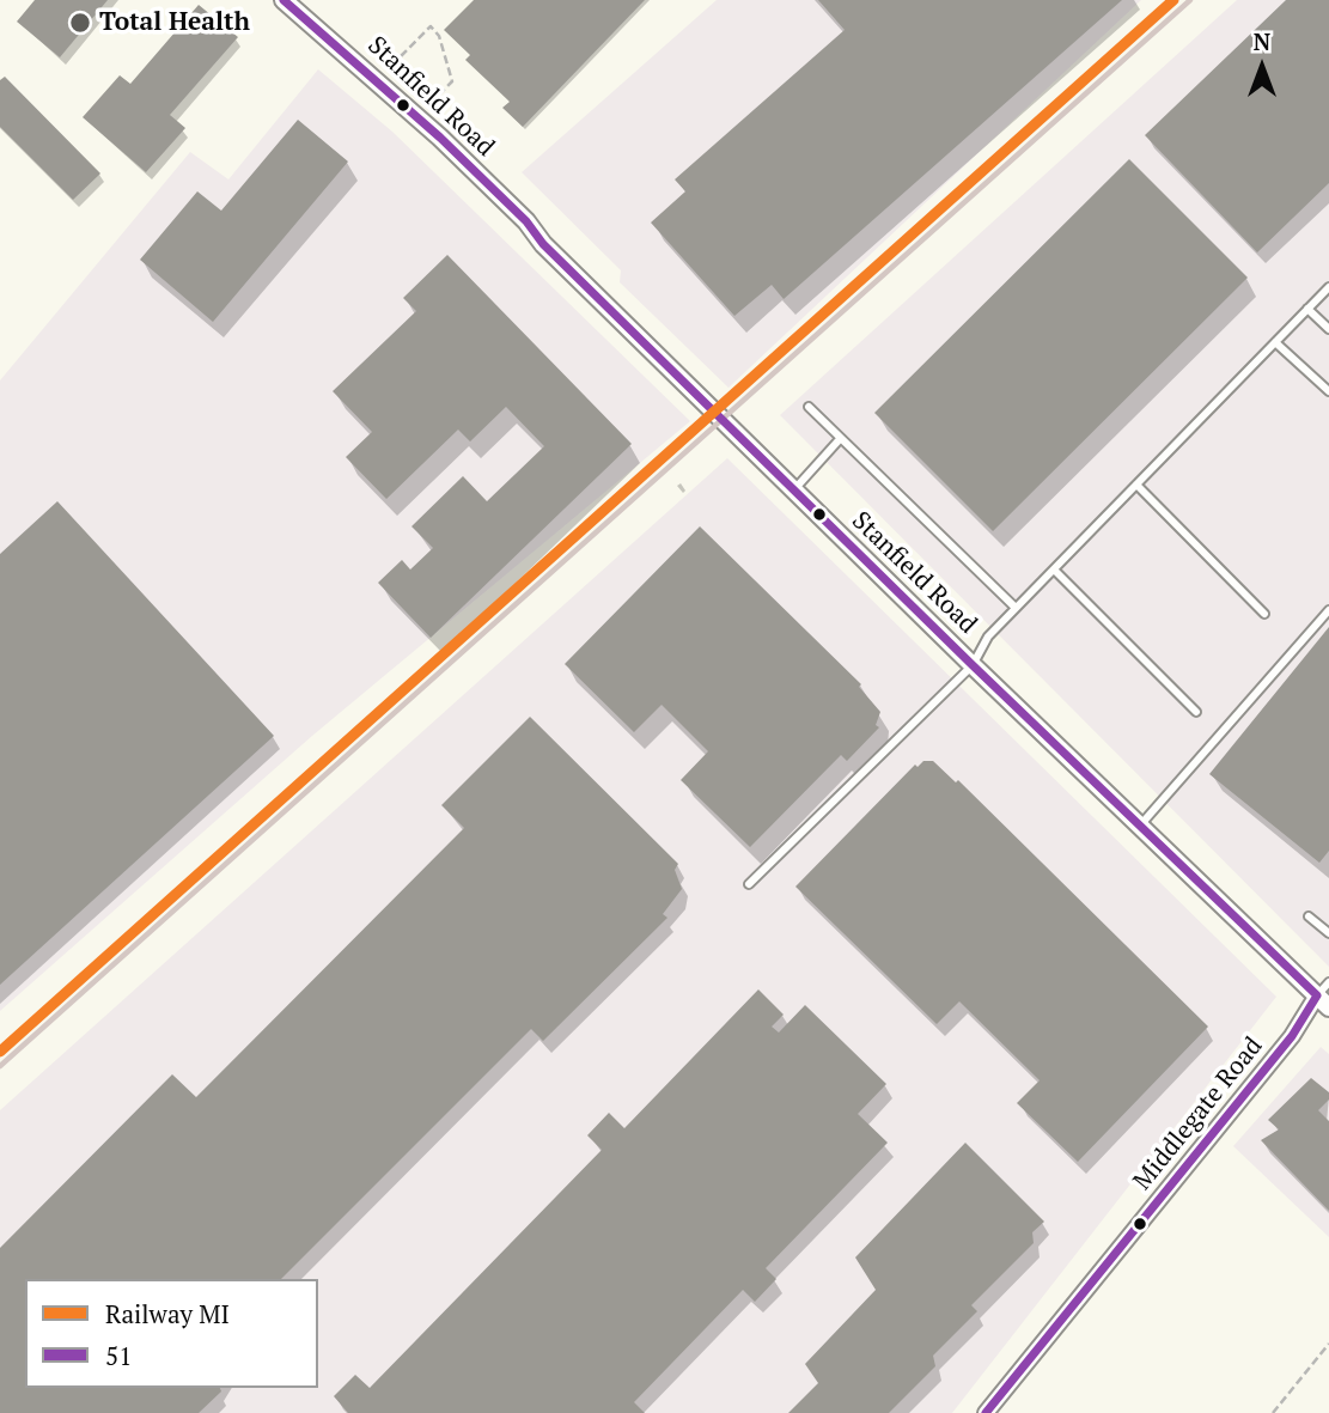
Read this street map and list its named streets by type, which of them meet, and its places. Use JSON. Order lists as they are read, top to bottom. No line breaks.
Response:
{"streets":{"street":["Stanfield Road","Middlegate Road"]},"crossings":[["Stanfield Road","Middlegate Road"]],"places":["Total Health"],"lines":["rail line MI","transit line 51"],"legend":["Railway MI","51"],"north":"top"}
